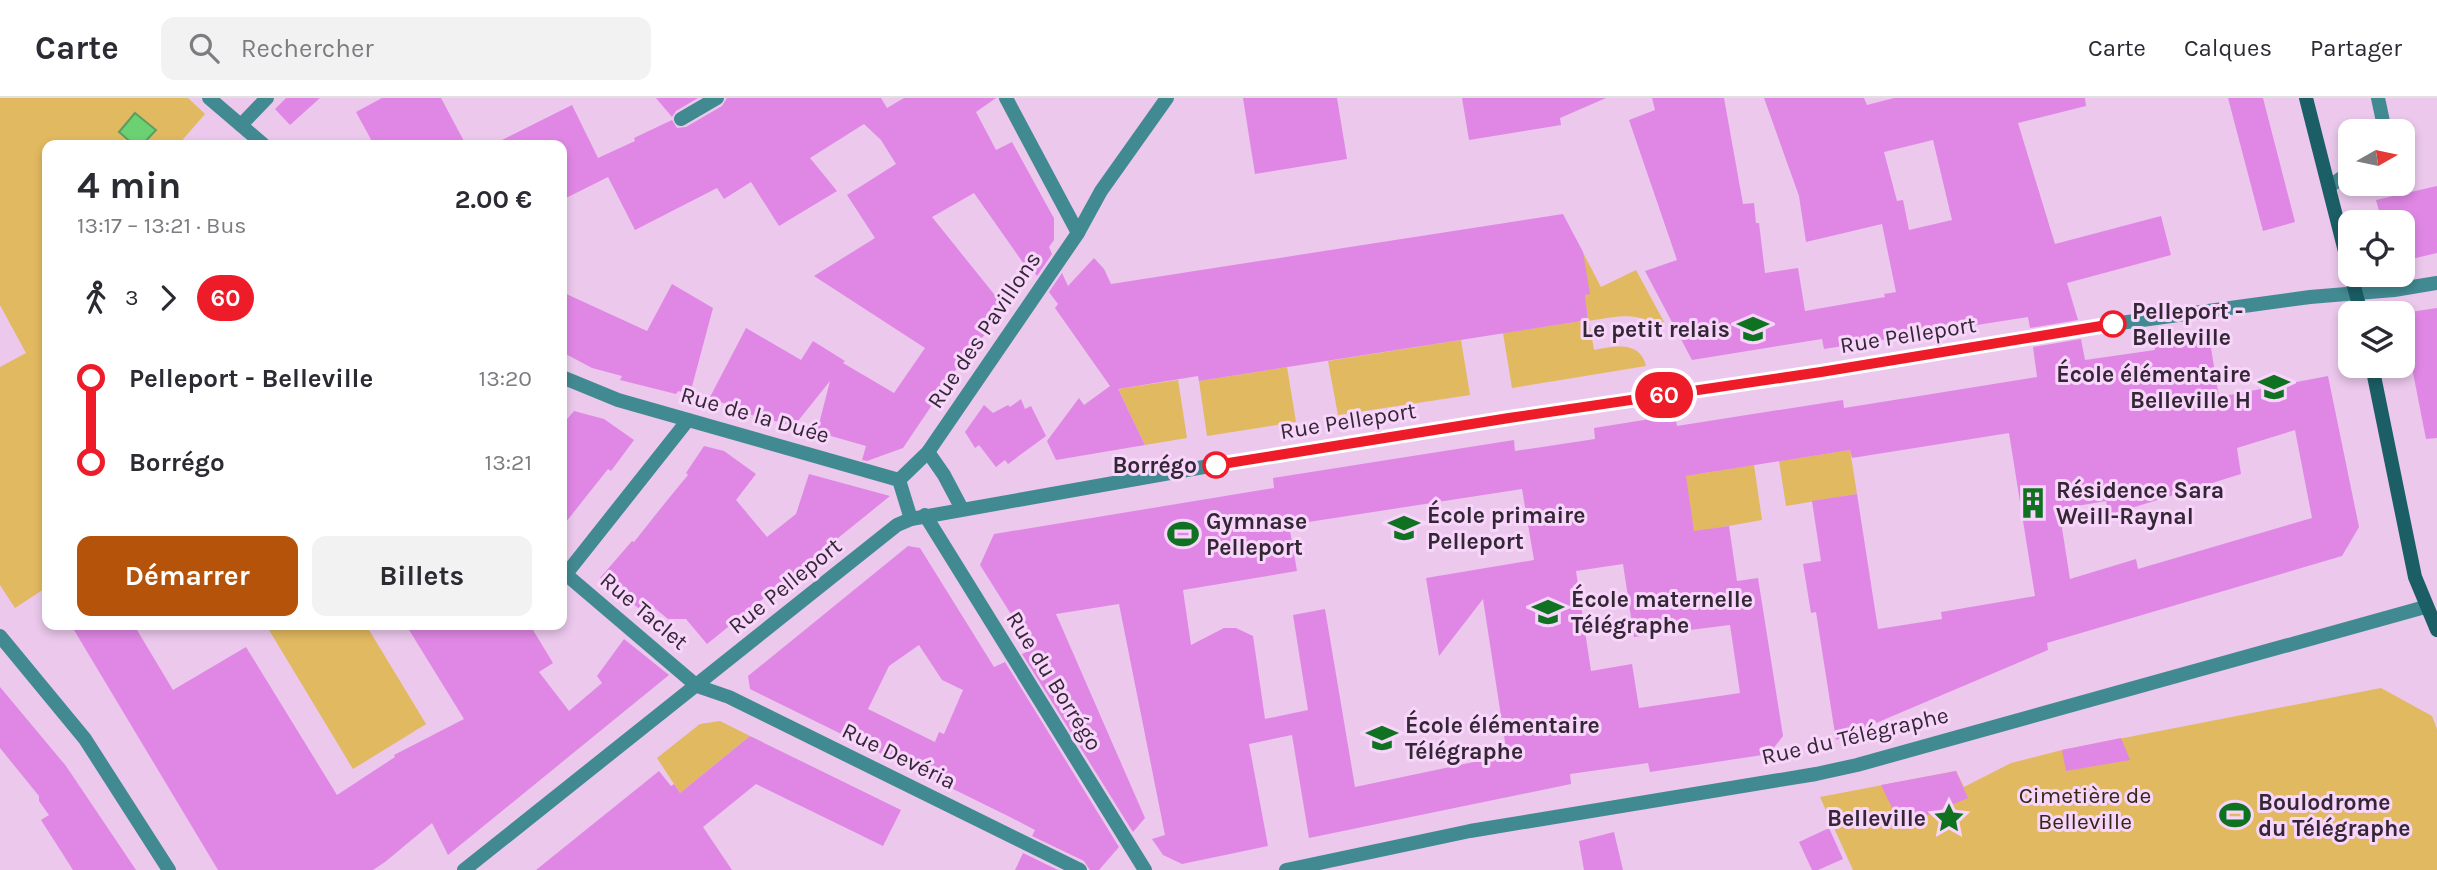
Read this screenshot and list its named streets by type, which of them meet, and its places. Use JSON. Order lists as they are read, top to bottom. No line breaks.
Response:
{"streets":{"street":["Rue des Pavillons","Rue Pelleport","Rue de la Duée","Rue Taclet","Rue du Borrégo","Rue du Télégraphe","Rue Devéria"]},"crossings":[["Rue des Pavillons","Rue de la Duée"],["Rue Pelleport","Rue Taclet"],["Rue Pelleport","Rue du Borrégo"],["Rue Pelleport","Rue Devéria"],["Rue Taclet","Rue Devéria"]],"parks":["Cimetière de Belleville"],"places":{"other":["Pelleport - Belleville","Borrégo"],"school or university":["Le petit relais","École élémentaire Belleville H","École primaire Pelleport","École maternelle Télégraphe","École élémentaire Télégraphe"],"building":["Résidence Sara Weill-Raynal"],"sports":["Gymnase Pelleport","Boulodrome du Télégraphe"],"place":["Belleville"]},"lines":["bus line 60"],"north":"right","page":{"header":"Carte","search":"Rechercher","nav":["Carte","Calques","Partager"],"on_map":"60","heading":["4 min","13:17 – 13:21 · Bus","2.00 €"],"legs":["3","60"],"list":[{"name":"Pelleport - Belleville","value":"13:20"},{"name":"Borrégo","value":"13:21"}],"buttons":["Démarrer","Billets"]}}
